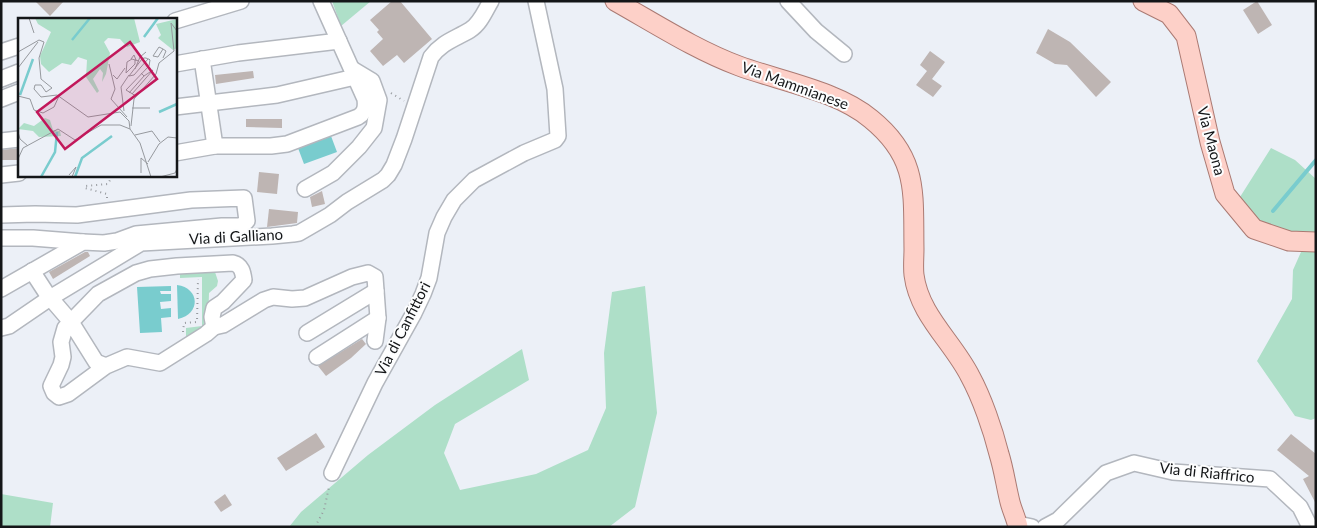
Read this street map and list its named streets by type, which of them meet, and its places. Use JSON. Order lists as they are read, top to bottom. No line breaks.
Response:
{"streets":{"main road":["Via Mammianese","Via Maona"],"street":["Via di Galliano","Via di Canfittori","Via di Riaffrico"]}}
